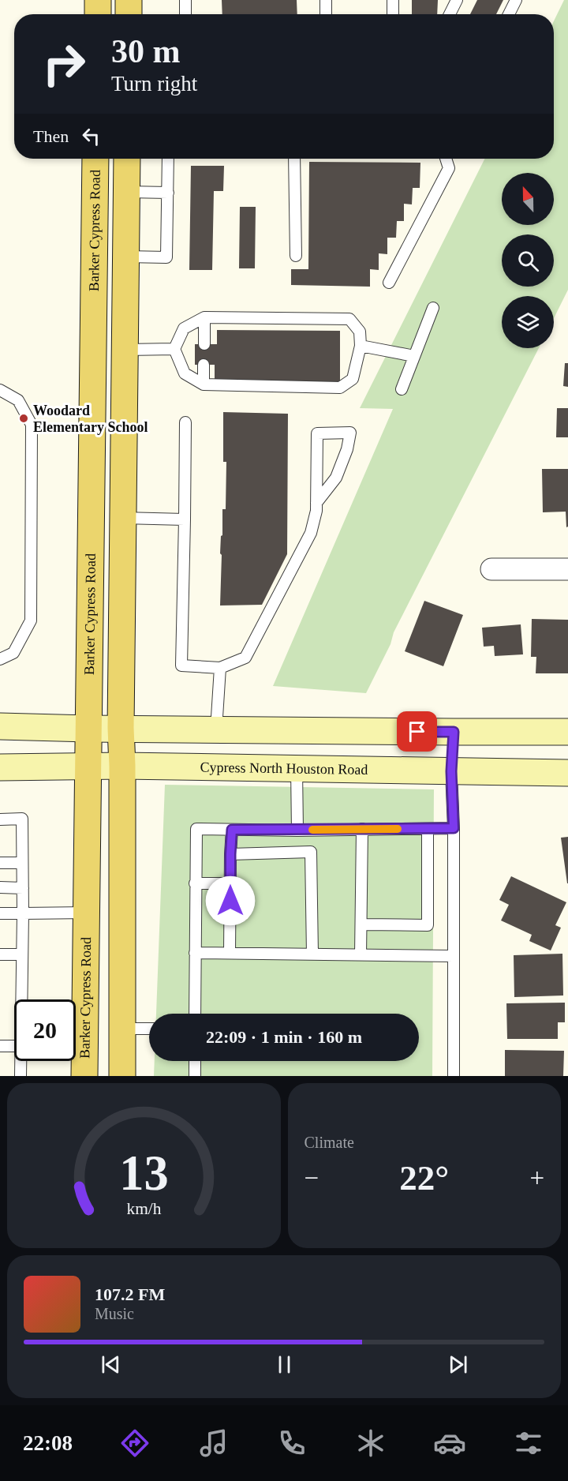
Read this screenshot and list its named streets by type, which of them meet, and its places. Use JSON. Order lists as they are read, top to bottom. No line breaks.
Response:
{"streets":{"main road":["Barker Cypress Road","Cypress North Houston Road"]},"crossings":[["Barker Cypress Road","Cypress North Houston Road"]],"places":["Woodard Elementary School"],"north":"top","page":{"turn":["30 m","Turn right"],"then":"Then","limit":"20","trip":"22:09 · 1 min · 160 m","tile":"Climate","heat":["−","22°","+"],"song":["107.2 FM","Music"],"tabs":"22:08","gauge":["13","km/h"]}}
